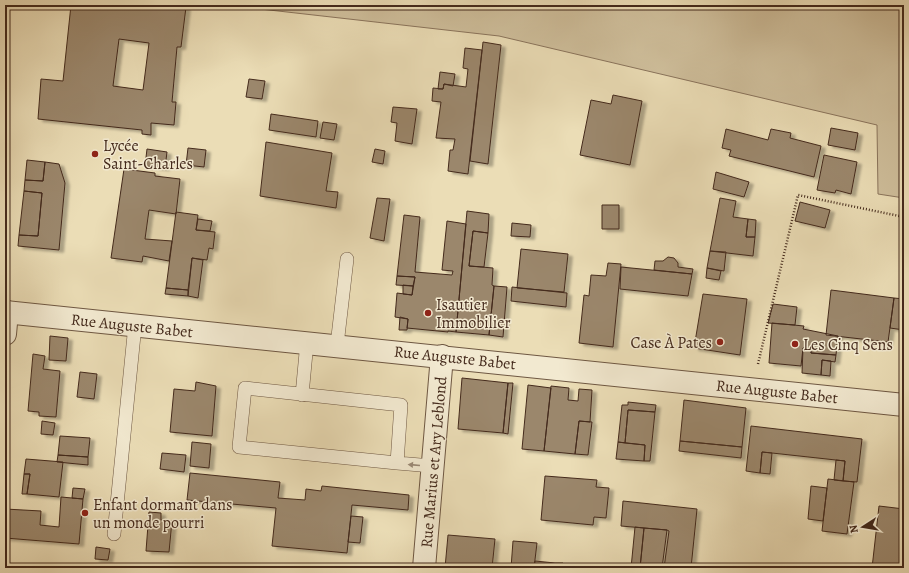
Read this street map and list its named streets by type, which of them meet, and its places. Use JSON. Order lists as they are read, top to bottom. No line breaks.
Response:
{"streets":{"street":["Rue Auguste Babet","Rue Marius et Ary Leblond"]},"crossings":[["Rue Auguste Babet","Rue Marius et Ary Leblond"]],"places":["Lycée Saint-Charles","Isautier Immobilier","Case À Pates","Les Cinq Sens","Enfant dormant dans un monde pourri"],"north":"left"}
